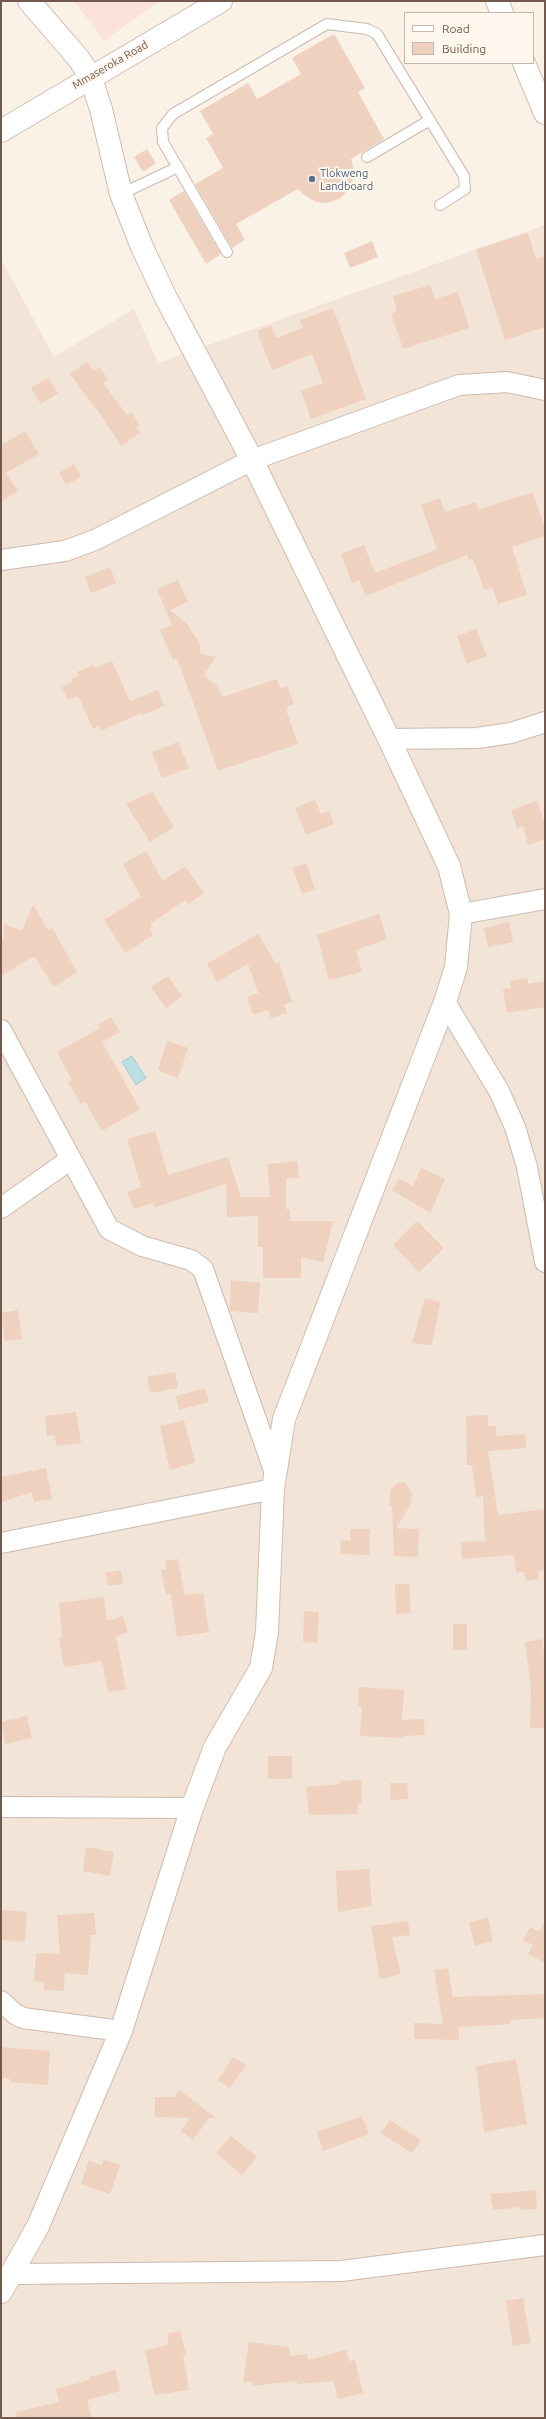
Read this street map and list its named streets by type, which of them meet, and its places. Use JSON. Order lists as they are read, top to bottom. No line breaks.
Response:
{"streets":{"street":["Mmaseroka Road"]},"places":["Tlokweng Landboard"],"legend":["Road","Building"]}
